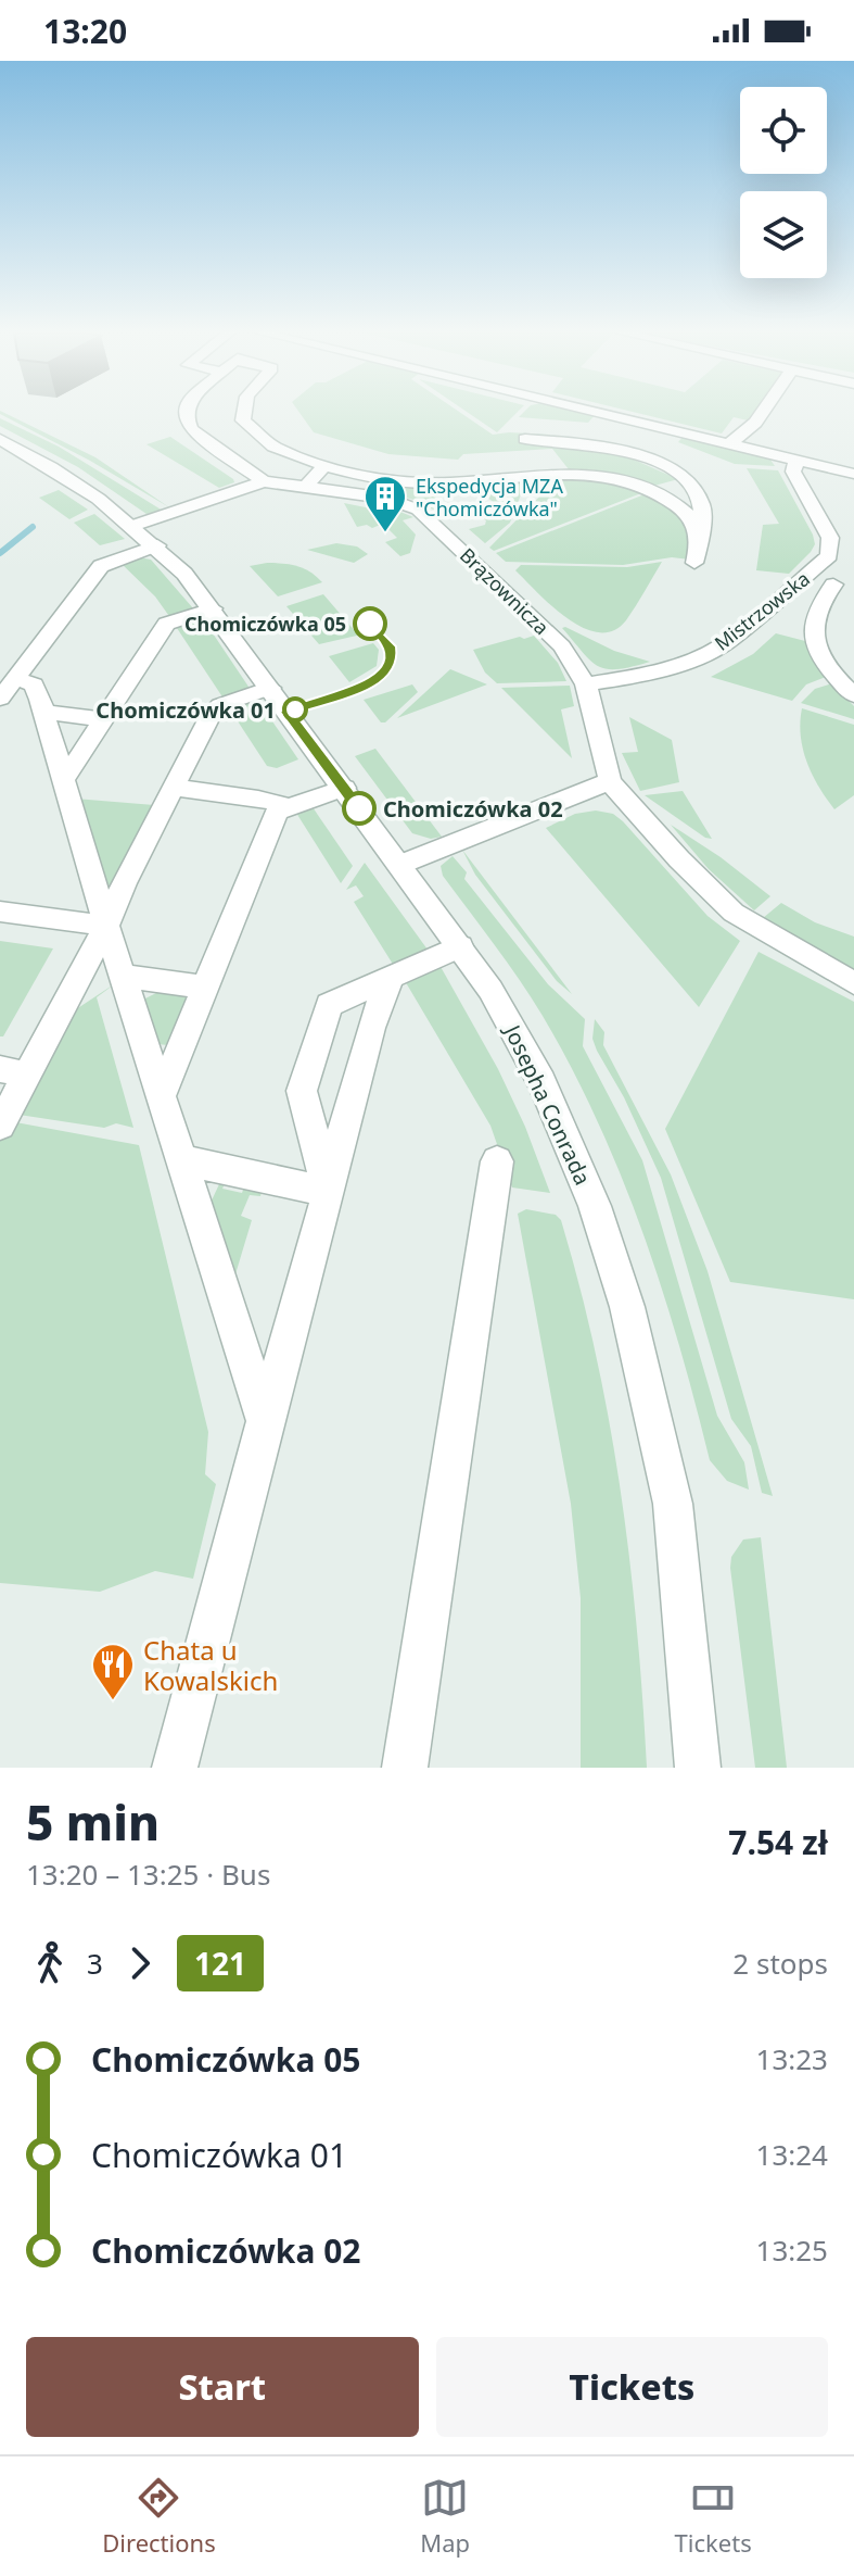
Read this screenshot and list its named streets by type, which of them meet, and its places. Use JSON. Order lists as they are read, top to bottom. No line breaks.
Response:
{"streets":{"street":["Brązownicza","Mistrzowska","Josepha Conrada"]},"crossings":[["Brązownicza","Mistrzowska"],["Brązownicza","Josepha Conrada"]],"places":{"building":["Ekspedycja MZA \"Chomiczówka\""],"other":["Chomiczówka 05","Chomiczówka 01","Chomiczówka 02"],"restaurant":["Chata u Kowalskich"]},"lines":["bus line 121"],"page":{"status":"13:20","heading":["5 min","13:20 – 13:25 · Bus","7.54 zł"],"legs":["3","121","2 stops"],"list":[{"name":"Chomiczówka 05","value":"13:23"},{"name":"Chomiczówka 01","value":"13:24"},{"name":"Chomiczówka 02","value":"13:25"}],"buttons":["Start","Tickets"],"tabs":["Directions","Map","Tickets"]}}
